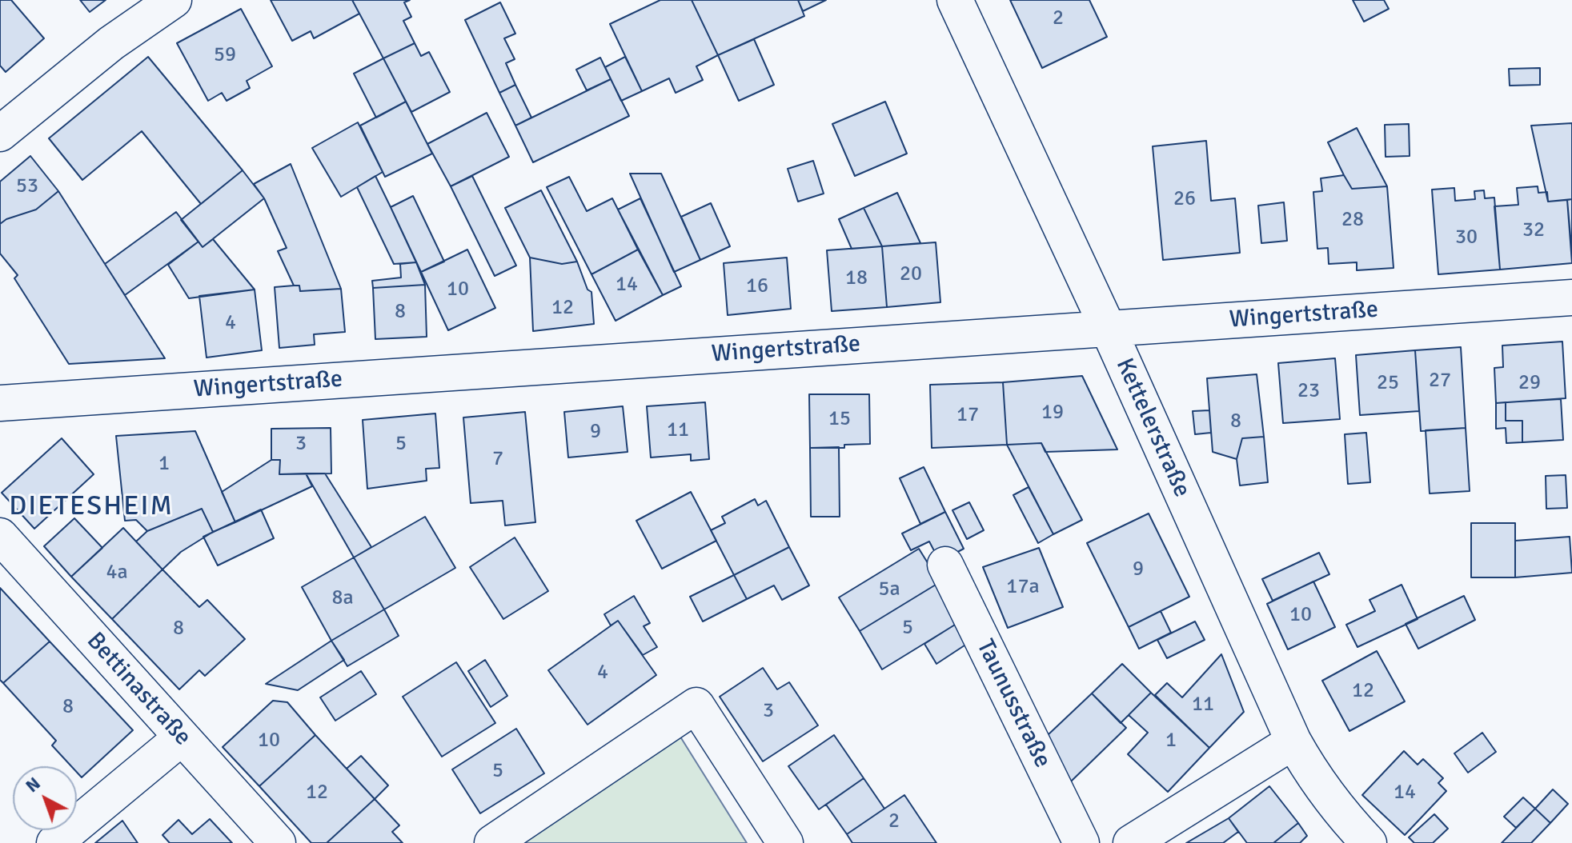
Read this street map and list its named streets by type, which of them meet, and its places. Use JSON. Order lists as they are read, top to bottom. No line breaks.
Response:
{"streets":{"street":["Wingertstraße","Kettelerstraße","Bettinastraße","Taunusstraße"]},"crossings":[["Wingertstraße","Kettelerstraße"]],"districts":["DIETESHEIM"],"house_numbers":["2","59","53","26","28","32","30","20","18","14","16","10","12","8","4","27","25","29","23","19","17","15","8","11","9","3","5","7","1","9","4a","17a","5a","8a","10","5","8","4","12","11","8","3","10","1","5","12","14","2"],"north":"top left"}
